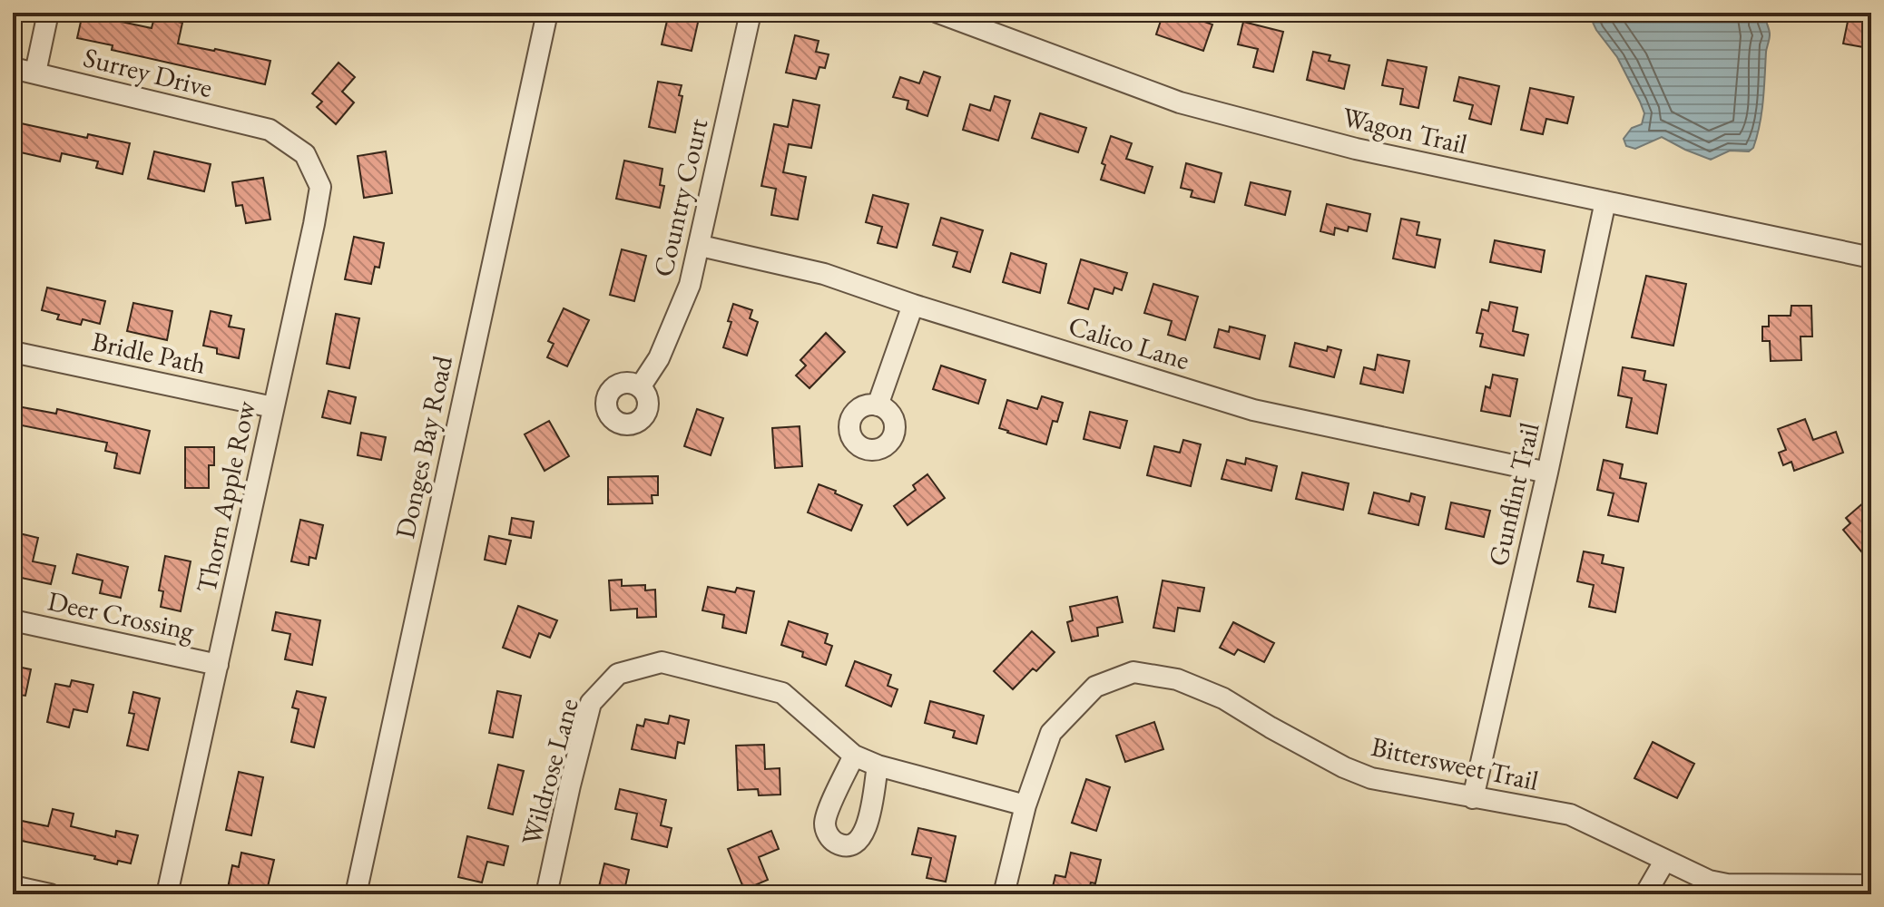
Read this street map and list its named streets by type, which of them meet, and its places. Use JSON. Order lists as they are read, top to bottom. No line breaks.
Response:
{"streets":{"street":["Surrey Drive","Wagon Trail","Country Court","Calico Lane","Bridle Path","Donges Bay Road","Gunflint Trail","Thorn Apple Row","Deer Crossing","Bittersweet Trail","Wildrose Lane"]},"crossings":[["Surrey Drive","Thorn Apple Row"],["Wagon Trail","Gunflint Trail"],["Country Court","Calico Lane"],["Calico Lane","Gunflint Trail"],["Bridle Path","Thorn Apple Row"],["Gunflint Trail","Bittersweet Trail"],["Thorn Apple Row","Deer Crossing"],["Bittersweet Trail","Wildrose Lane"]]}
